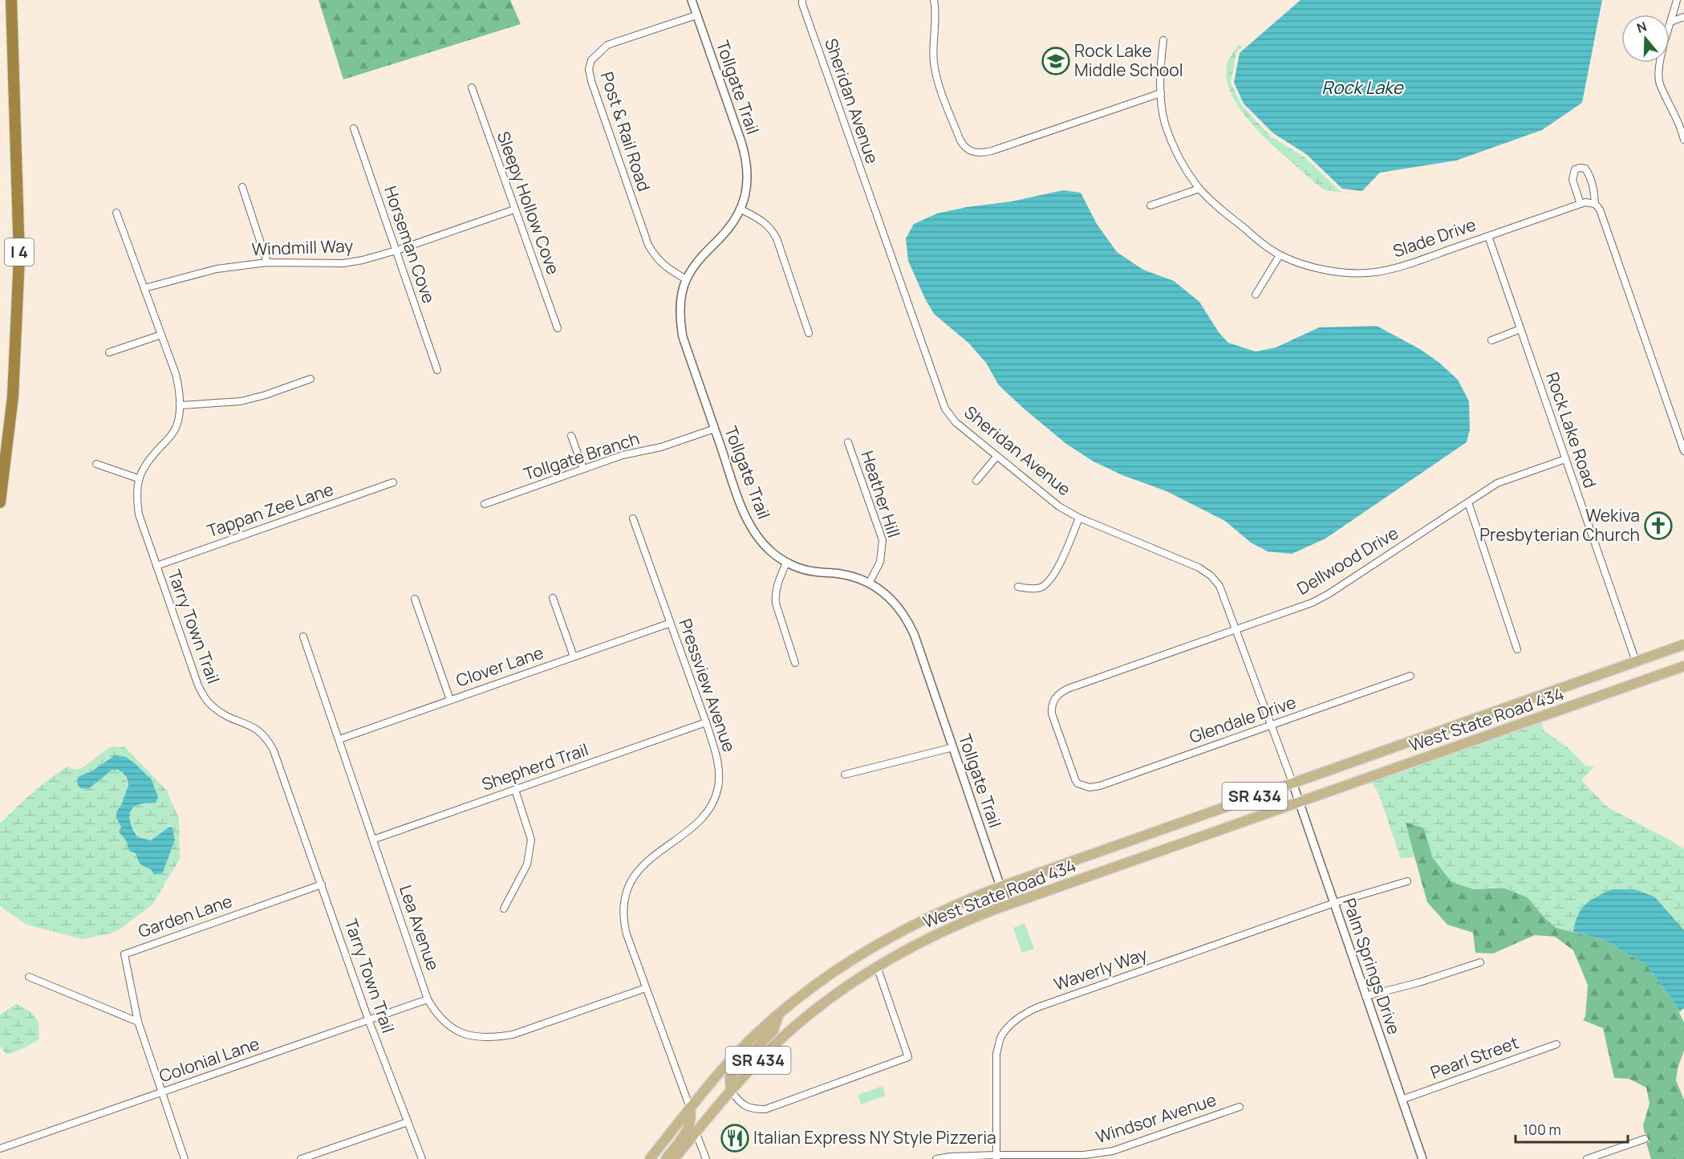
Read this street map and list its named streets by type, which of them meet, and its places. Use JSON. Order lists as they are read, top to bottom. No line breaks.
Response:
{"streets":{"highway":["I 4"],"main road":["West State Road 434","SR 434"],"street":["Tollgate Trail","Sheridan Avenue","Post & Rail Road","Sleepy Hollow Cove","Slade Drive","Horseman Cove","Windmill Way","Rock Lake Road","Tollgate Branch","Heather Hill","Tappan Zee Lane","Dellwood Drive","Tarry Town Trail","Clover Lane","Pressview Avenue","Glendale Drive","Shepherd Trail","Garden Lane","Lea Avenue","Palm Springs Drive","Waverly Way","Pearl Street","Colonial Lane","Windsor Avenue"]},"crossings":[["Tollgate Trail","Post & Rail Road"],["Tollgate Trail","Tollgate Branch"],["Tollgate Trail","Heather Hill"],["Tollgate Trail","West State Road 434"],["Tollgate Trail","SR 434"],["Sheridan Avenue","Dellwood Drive"],["Sheridan Avenue","Glendale Drive"],["Sheridan Avenue","SR 434"],["Sheridan Avenue","Palm Springs Drive"],["Sleepy Hollow Cove","Windmill Way"],["Slade Drive","Rock Lake Road"],["Horseman Cove","Windmill Way"],["Rock Lake Road","Dellwood Drive"],["Rock Lake Road","SR 434"],["Tappan Zee Lane","Tarry Town Trail"],["Dellwood Drive","Glendale Drive"],["Tarry Town Trail","Garden Lane"],["Tarry Town Trail","Colonial Lane"],["Clover Lane","Pressview Avenue"],["Clover Lane","Lea Avenue"],["Pressview Avenue","Shepherd Trail"],["Pressview Avenue","SR 434"],["Pressview Avenue","Lea Avenue"],["West State Road 434","Palm Springs Drive"],["Shepherd Trail","Lea Avenue"],["SR 434","Palm Springs Drive"],["Lea Avenue","Colonial Lane"],["Palm Springs Drive","Waverly Way"],["Palm Springs Drive","Pearl Street"],["Waverly Way","Windsor Avenue"]],"water":["Rock Lake"],"places":{"school or university":["Rock Lake Middle School"],"church":["Wekiva Presbyterian Church"],"restaurant":["Italian Express NY Style Pizzeria"]},"scale_bar":"100 m","north":"top"}
